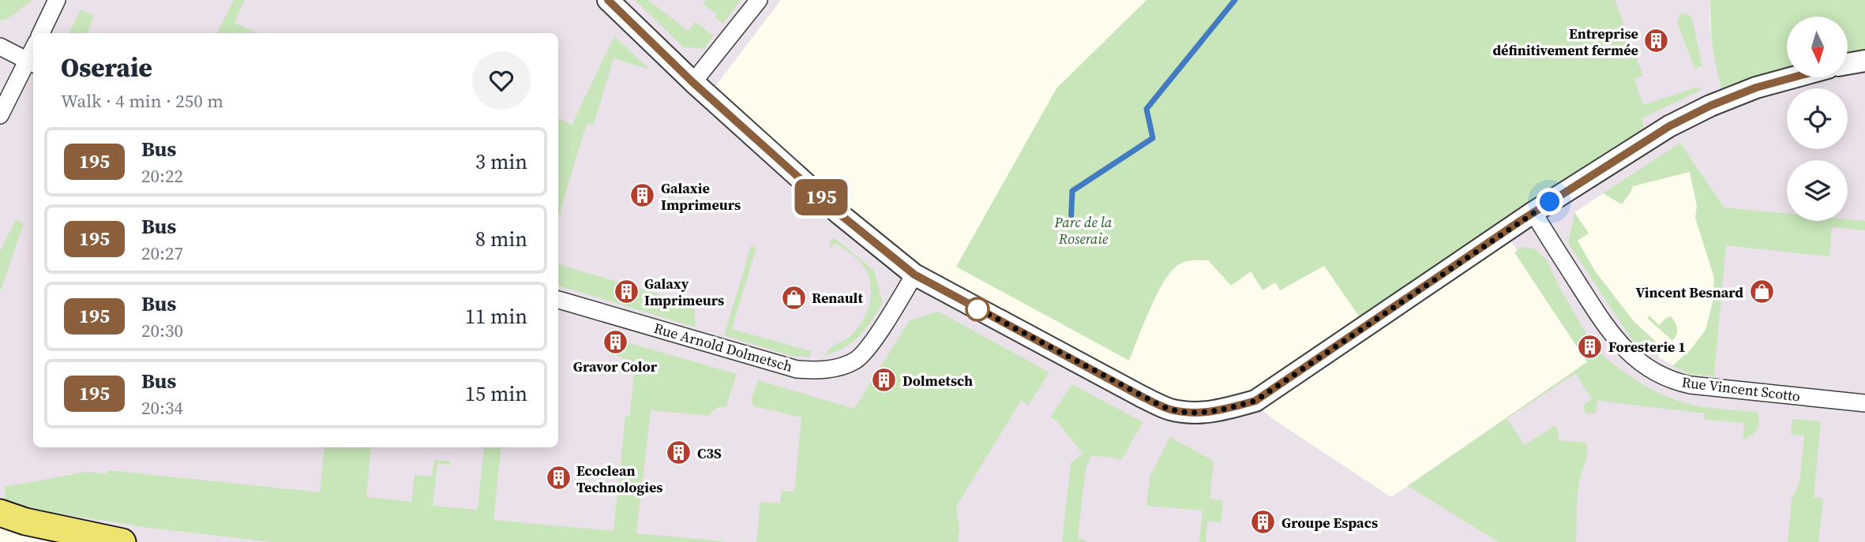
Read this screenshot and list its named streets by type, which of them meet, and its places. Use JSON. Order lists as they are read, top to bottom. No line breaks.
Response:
{"streets":{"street":["Rue Arnold Dolmetsch","Rue Vincent Scotto"]},"parks":["Parc de la Roseraie"],"places":{"building":["Entreprise définitivement fermée","Galaxie Imprimeurs","Galaxy Imprimeurs","Gravor Color","Foresterie 1","Dolmetsch","C3S","Ecoclean Technologies","Groupe Espacs"],"shop":["Vincent Besnard","Renault"]},"lines":["bus line 195"],"north":"bottom","page":{"on_map":"195","heading":["Oseraie","Walk · 4 min · 250 m"],"list":[{"mark":"195","name":"Bus","note":"20:22","value":"3 min"},{"mark":"195","name":"Bus","note":"20:27","value":"8 min"},{"mark":"195","name":"Bus","note":"20:30","value":"11 min"},{"mark":"195","name":"Bus","note":"20:34","value":"15 min"}]}}
